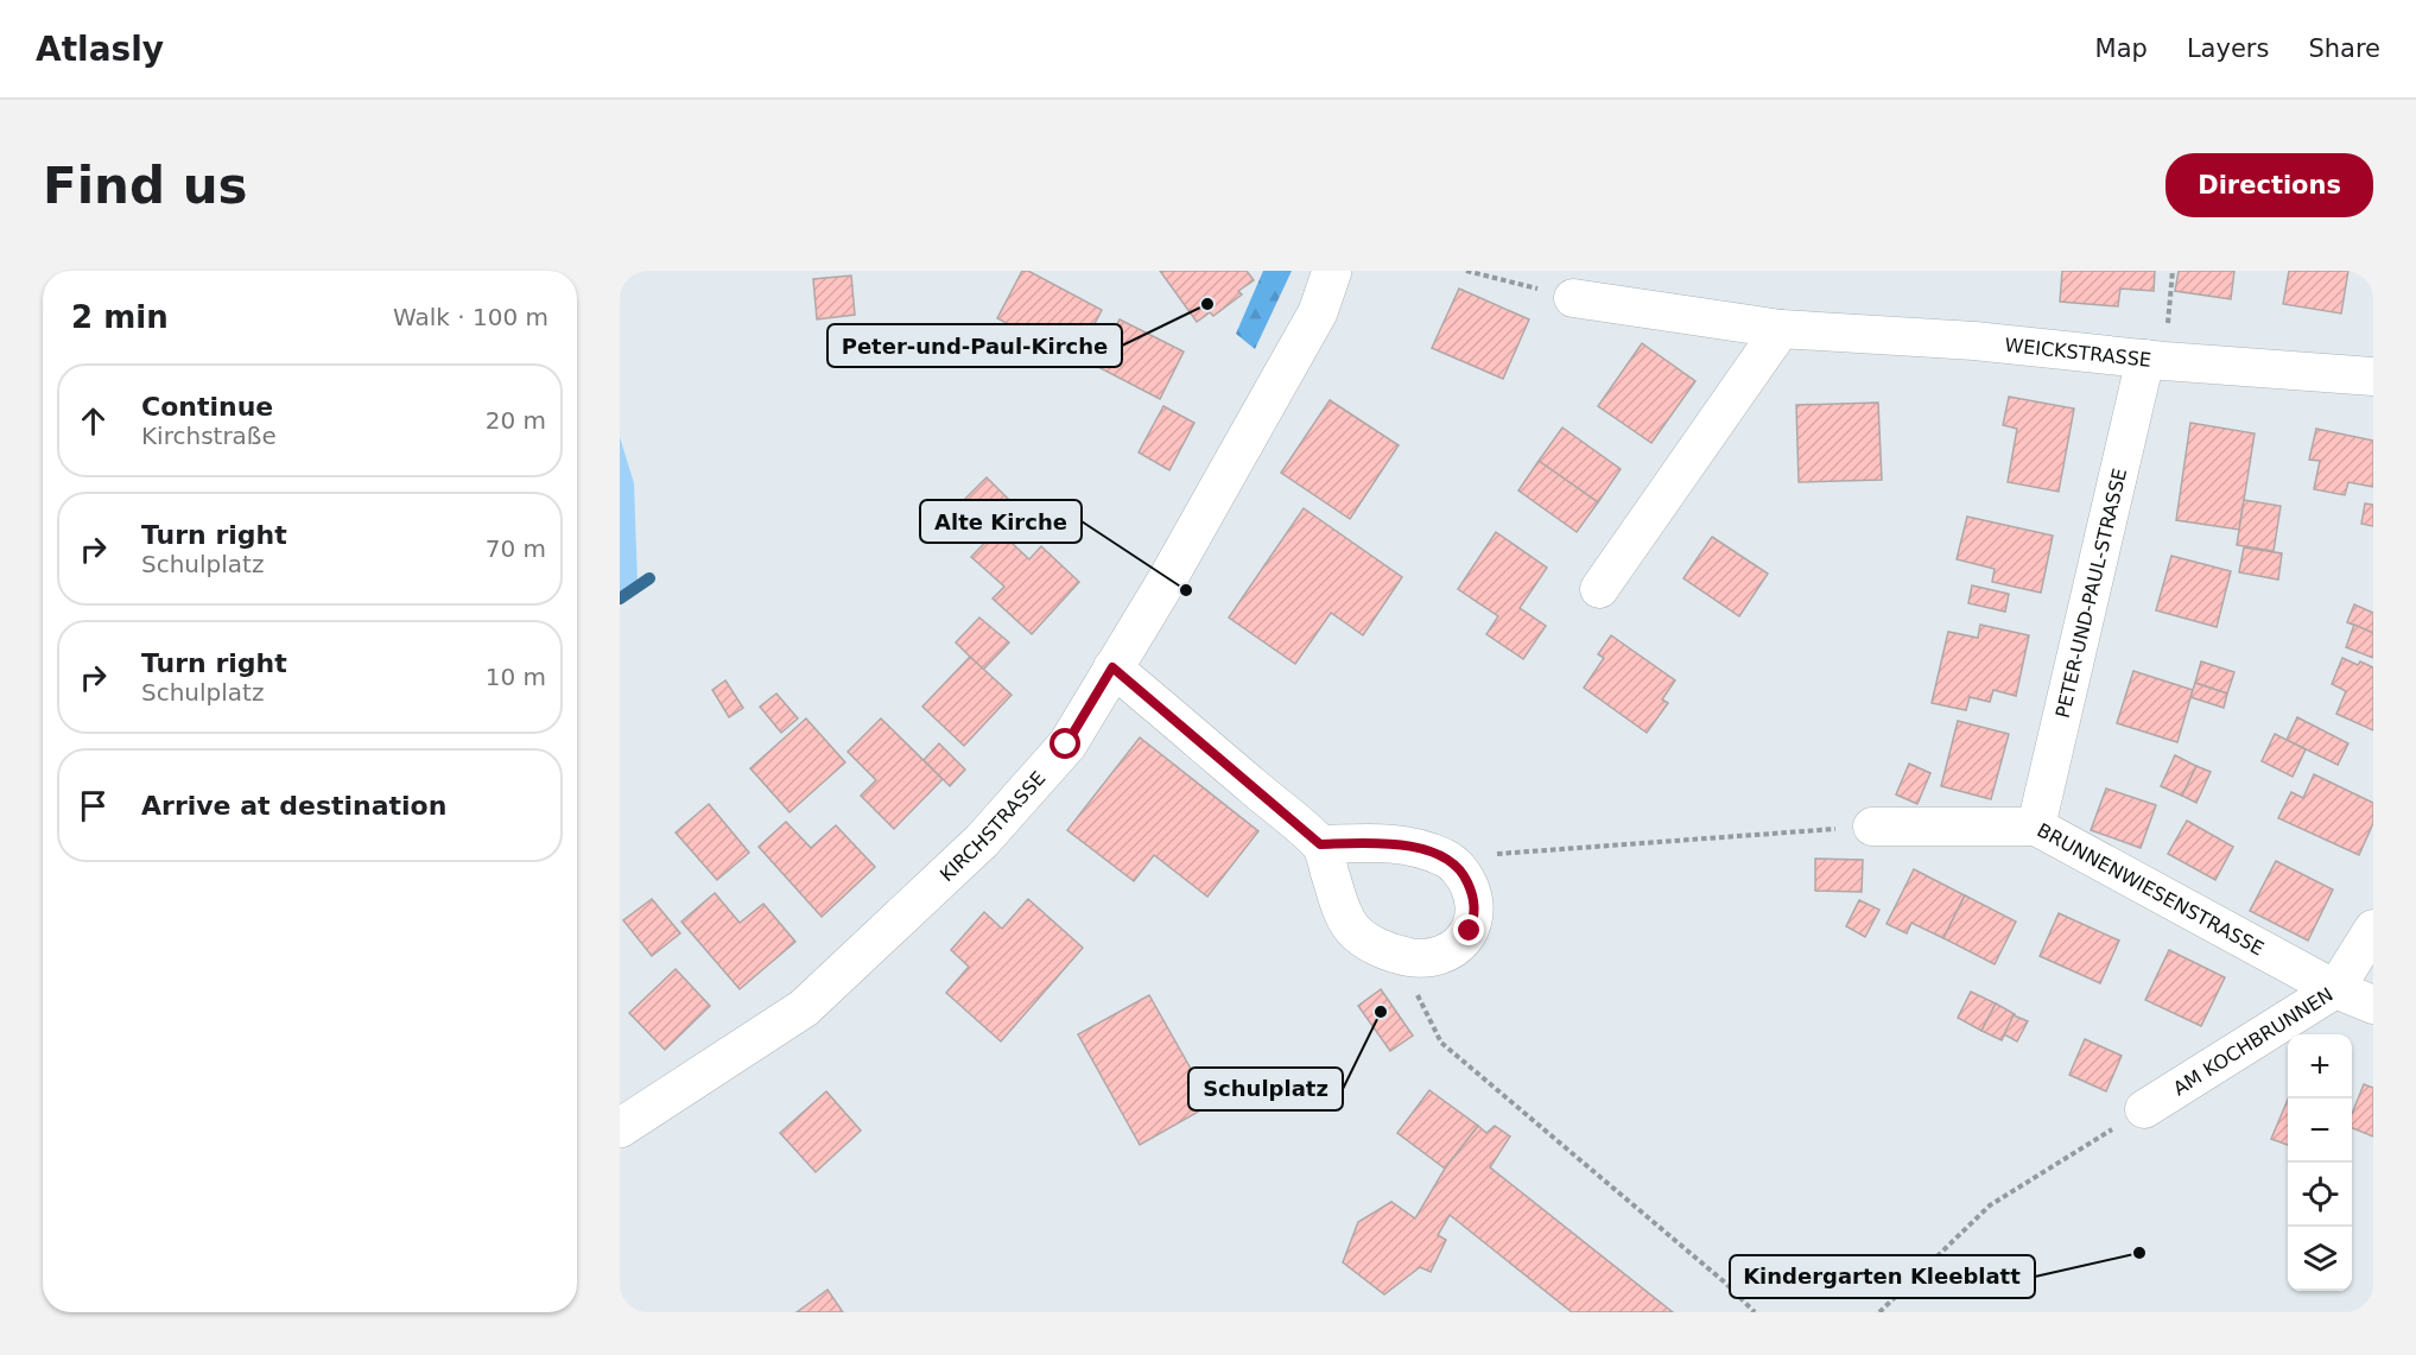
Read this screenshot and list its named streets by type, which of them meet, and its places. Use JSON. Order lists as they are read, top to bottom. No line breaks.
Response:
{"streets":{"street":["WEICKSTRASSE","PETER-UND-PAUL-STRASSE","KIRCHSTRASSE","BRUNNENWIESENSTRASSE","AM KOCHBRUNNEN"]},"crossings":[["WEICKSTRASSE","PETER-UND-PAUL-STRASSE"],["PETER-UND-PAUL-STRASSE","BRUNNENWIESENSTRASSE"],["BRUNNENWIESENSTRASSE","AM KOCHBRUNNEN"]],"places":["Peter-und-Paul-Kirche","Alte Kirche","Schulplatz","Kindergarten Kleeblatt"],"page":{"header":"Atlasly","nav":["Map","Layers","Share"],"buttons":"Directions","title":"Find us","heading":["2 min","Walk · 100 m"],"list":[["Continue","Kirchstraße","20 m"],["Turn right","Schulplatz","70 m"],["Turn right","Schulplatz","10 m"],"Arrive at destination"],"map_buttons":["+","−"]}}
